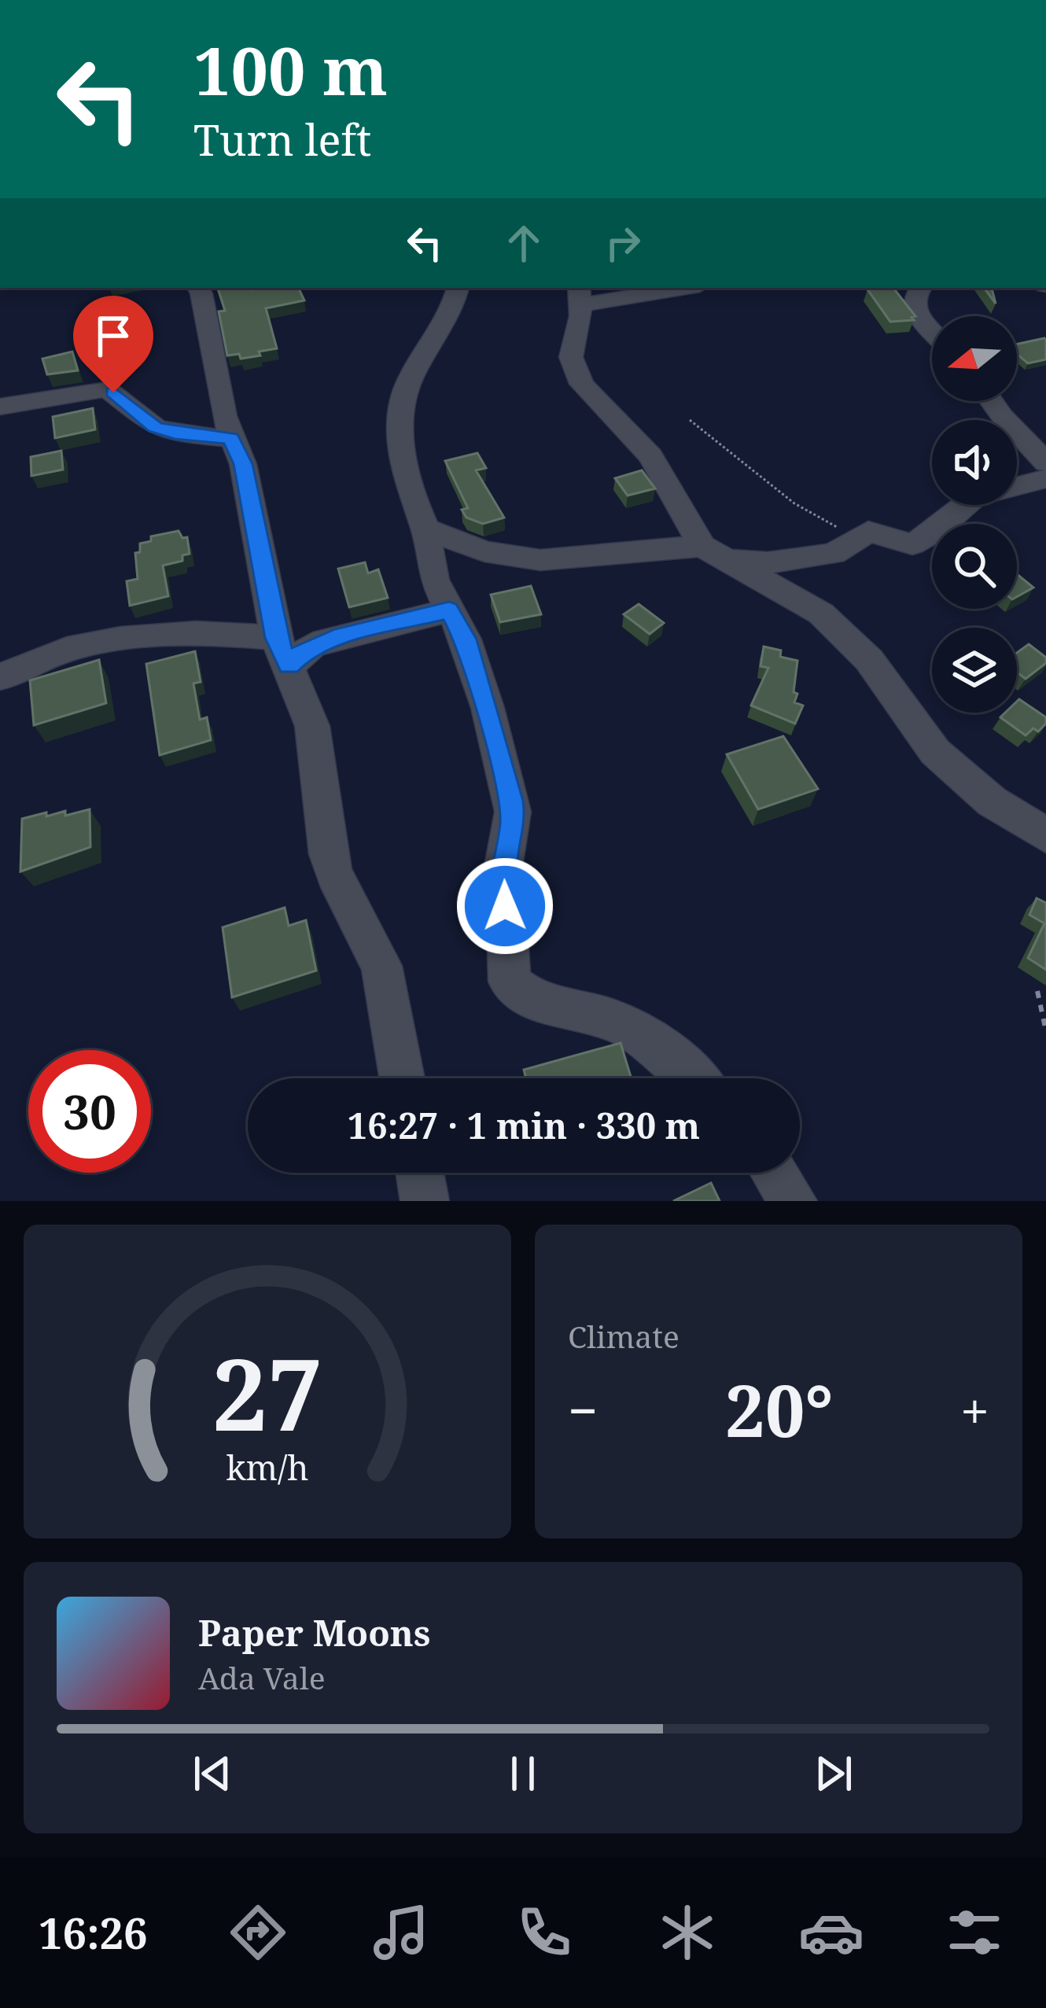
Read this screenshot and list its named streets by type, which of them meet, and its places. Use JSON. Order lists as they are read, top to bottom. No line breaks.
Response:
{"north":"left","page":{"turn":["100 m","Turn left"],"limit":"30","trip":"16:27 · 1 min · 330 m","tile":"Climate","heat":["−","20°","+"],"song":["Paper Moons","Ada Vale"],"tabs":"16:26","gauge":["27","km/h"]}}
